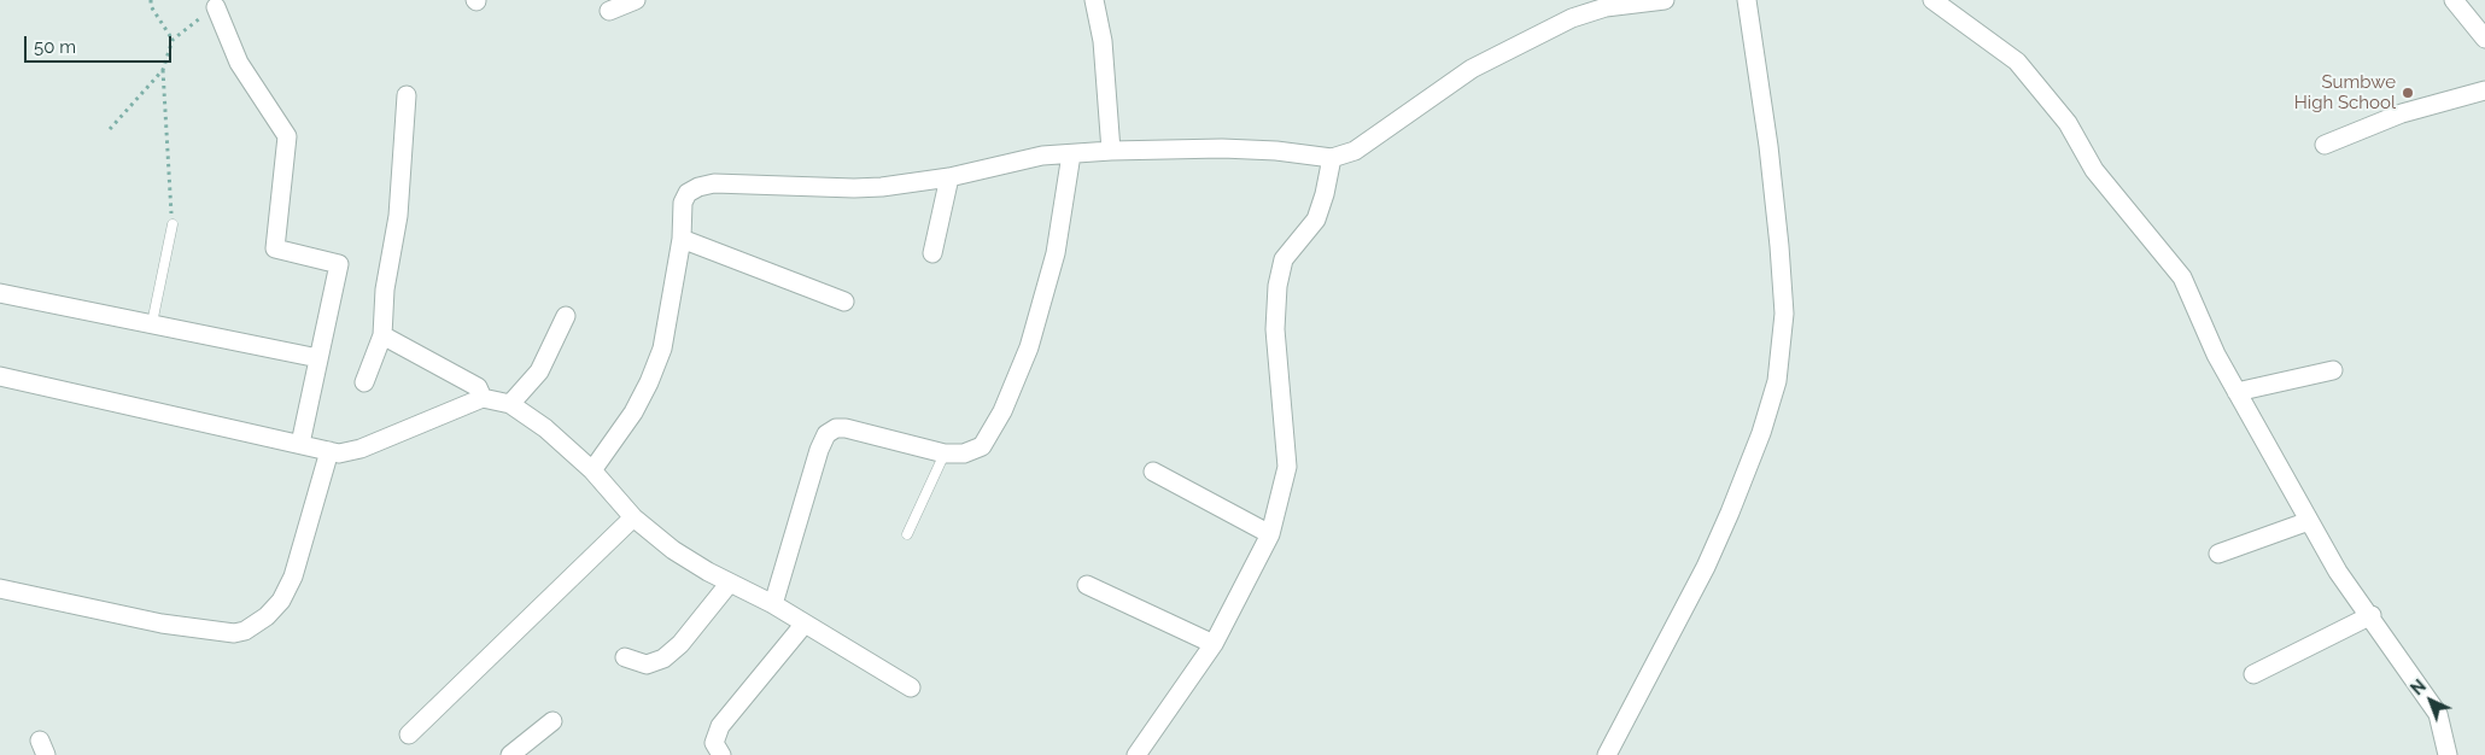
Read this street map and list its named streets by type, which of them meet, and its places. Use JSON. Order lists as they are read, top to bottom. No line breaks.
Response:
{"places":["Sumbwe High School"],"scale_bar":"50 m","north":"top left"}
